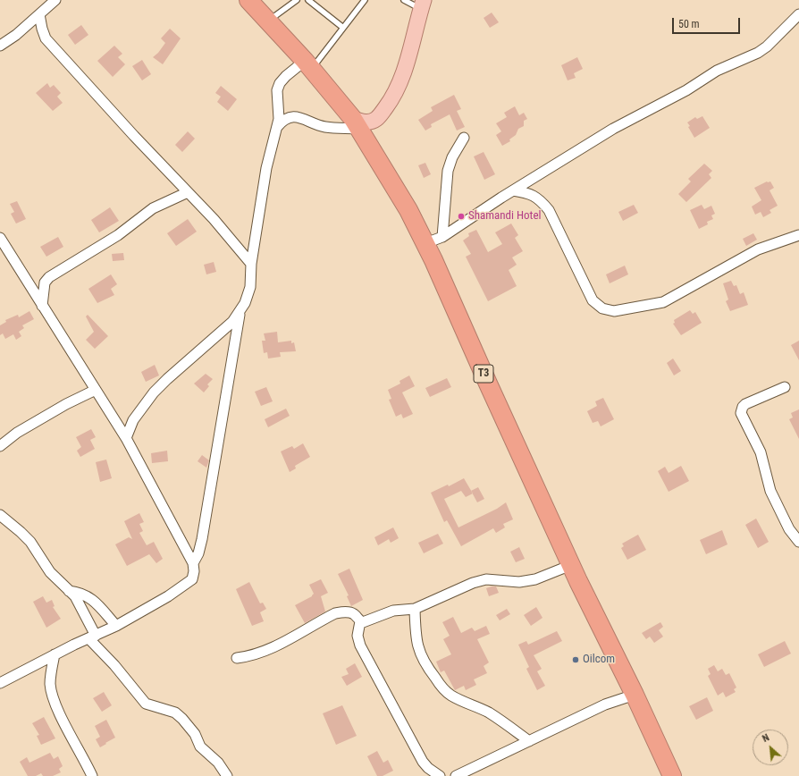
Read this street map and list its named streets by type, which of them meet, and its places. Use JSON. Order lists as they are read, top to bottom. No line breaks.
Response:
{"streets":{"highway":["T3"]},"places":["Shamandi Hotel","Oilcom"],"scale_bar":"50 m","north":"top left"}
